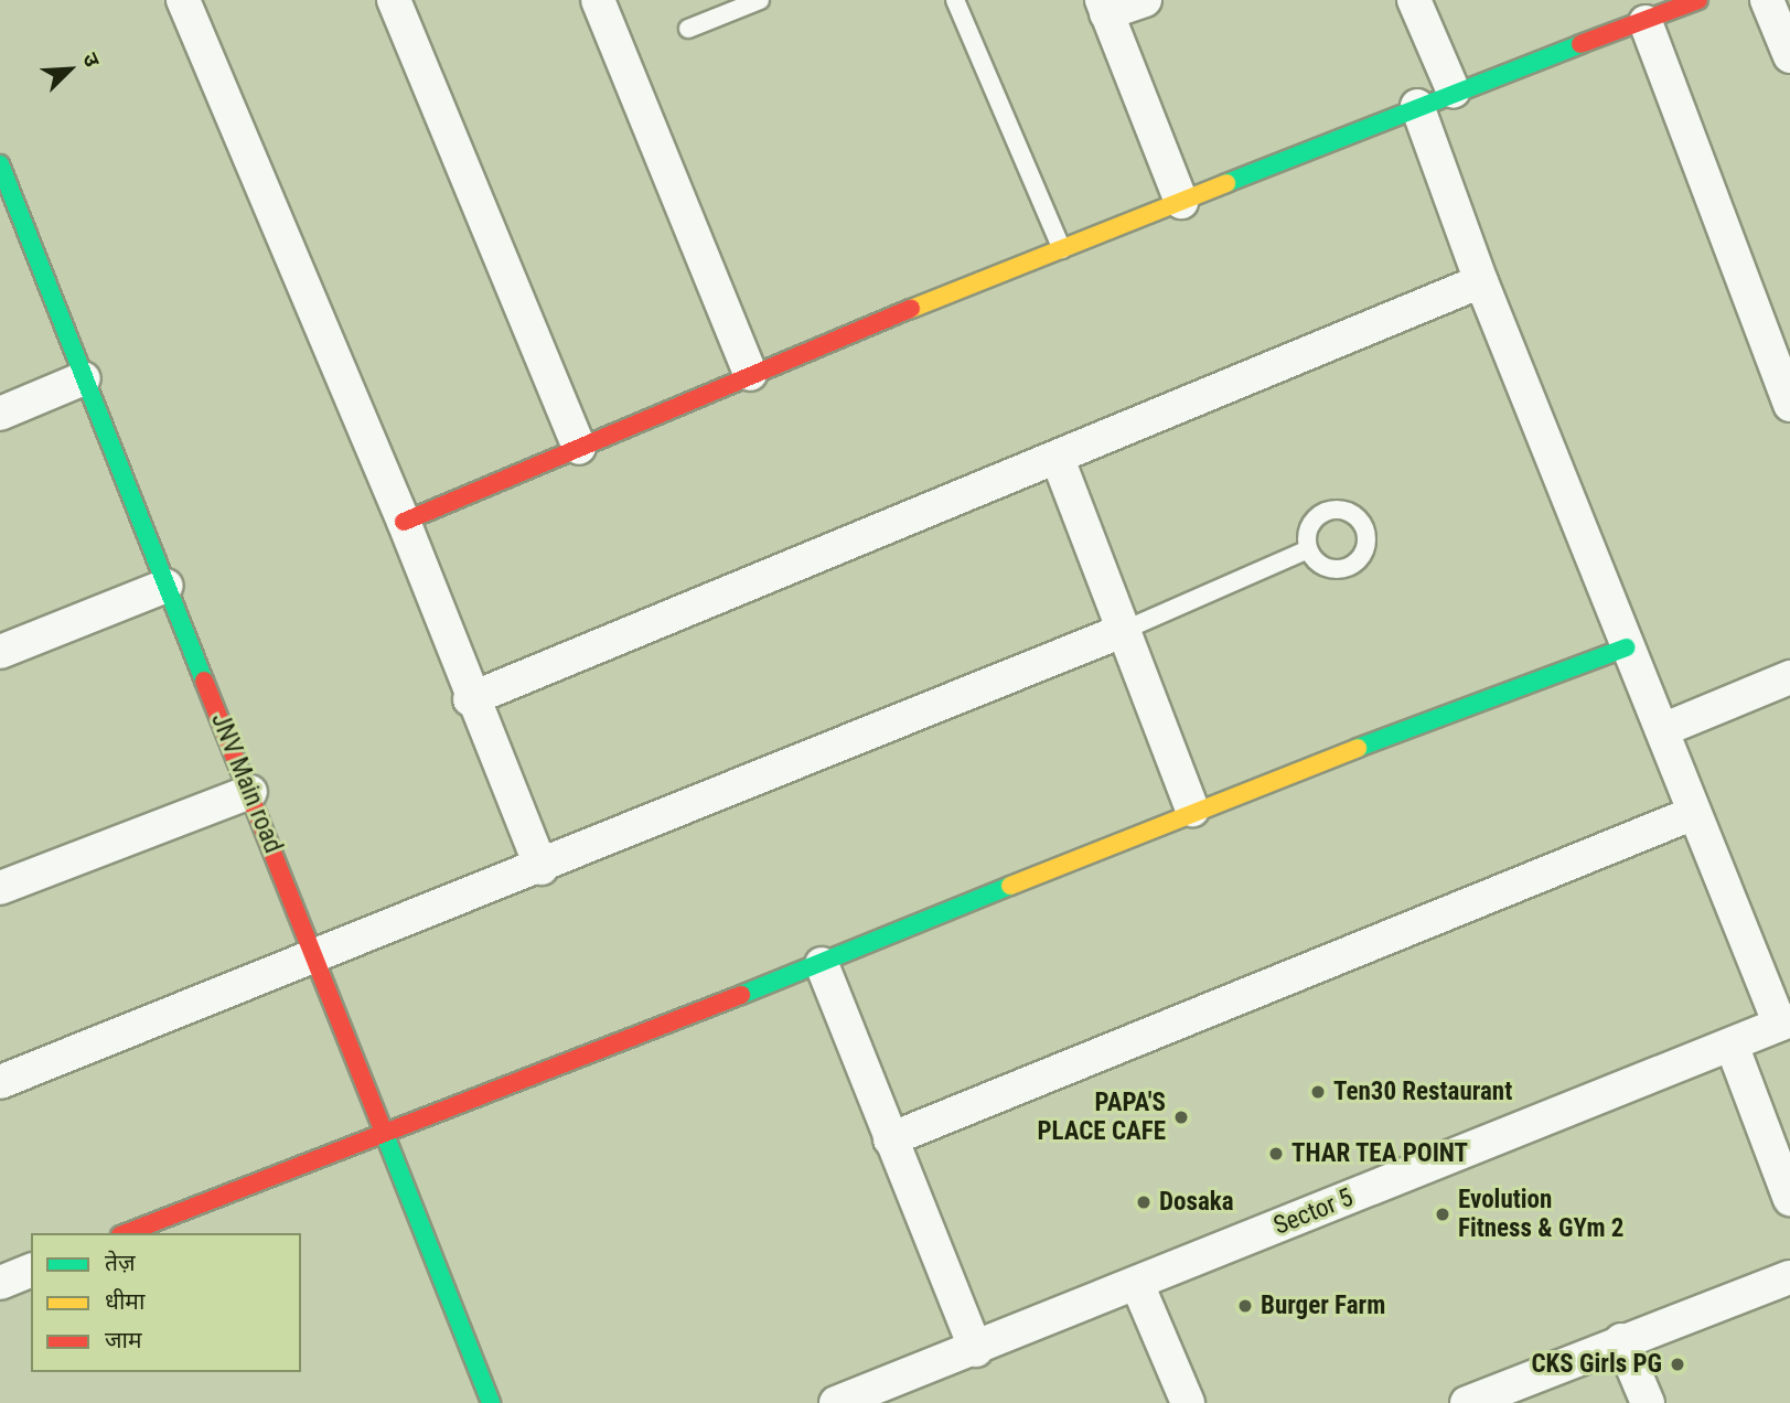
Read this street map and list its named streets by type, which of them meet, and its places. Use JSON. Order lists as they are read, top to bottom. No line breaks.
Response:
{"streets":{"street":["JNV Main road","Sector 5"]},"places":["Ten30 Restaurant","PAPA'S PLACE CAFE","THAR TEA POINT","Dosaka","Evolution Fitness & GYm 2","Burger Farm","CKS Girls PG"],"legend":["तेज़","धीमा","जाम"],"north":"top right"}
